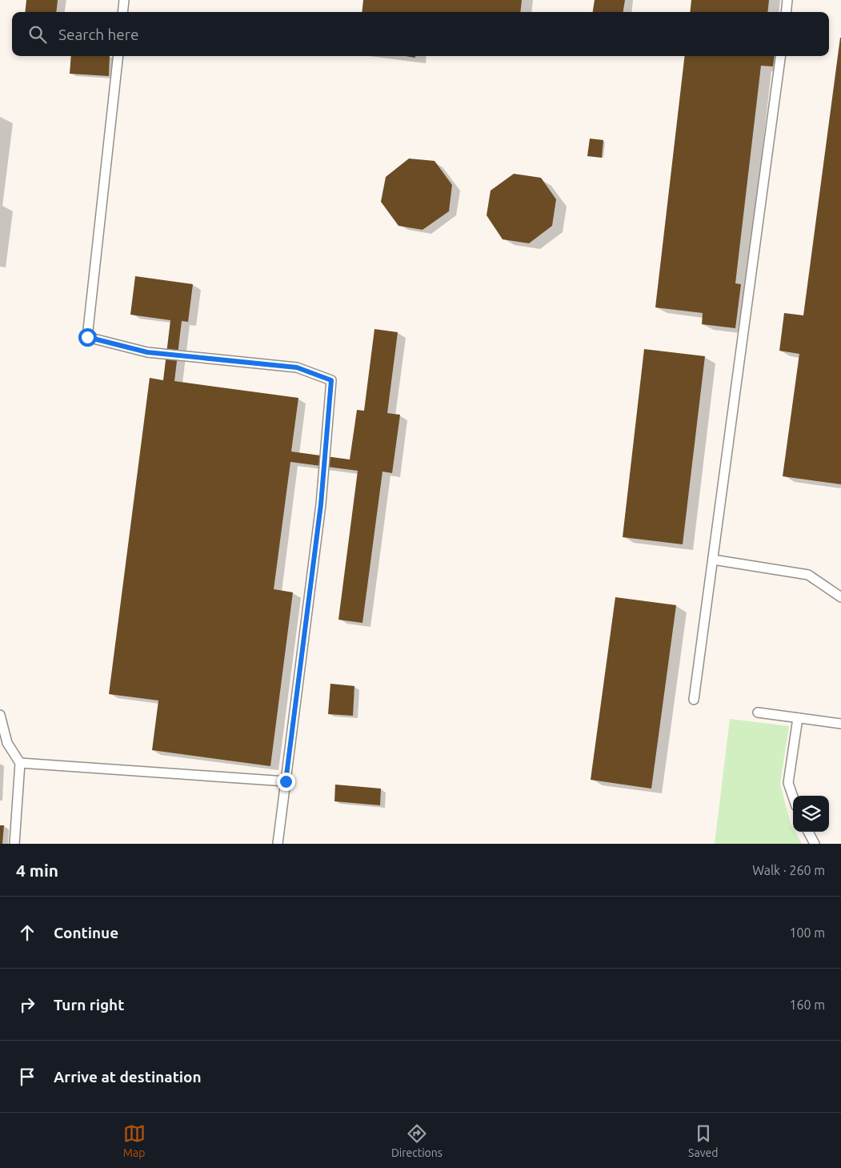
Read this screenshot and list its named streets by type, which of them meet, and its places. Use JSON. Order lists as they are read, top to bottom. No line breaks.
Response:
{"page":{"search":"Search here","heading":["4 min","Walk · 260 m"],"list":[["Continue","100 m"],["Turn right","160 m"],"Arrive at destination"],"nav":["Map","Directions","Saved"]}}
